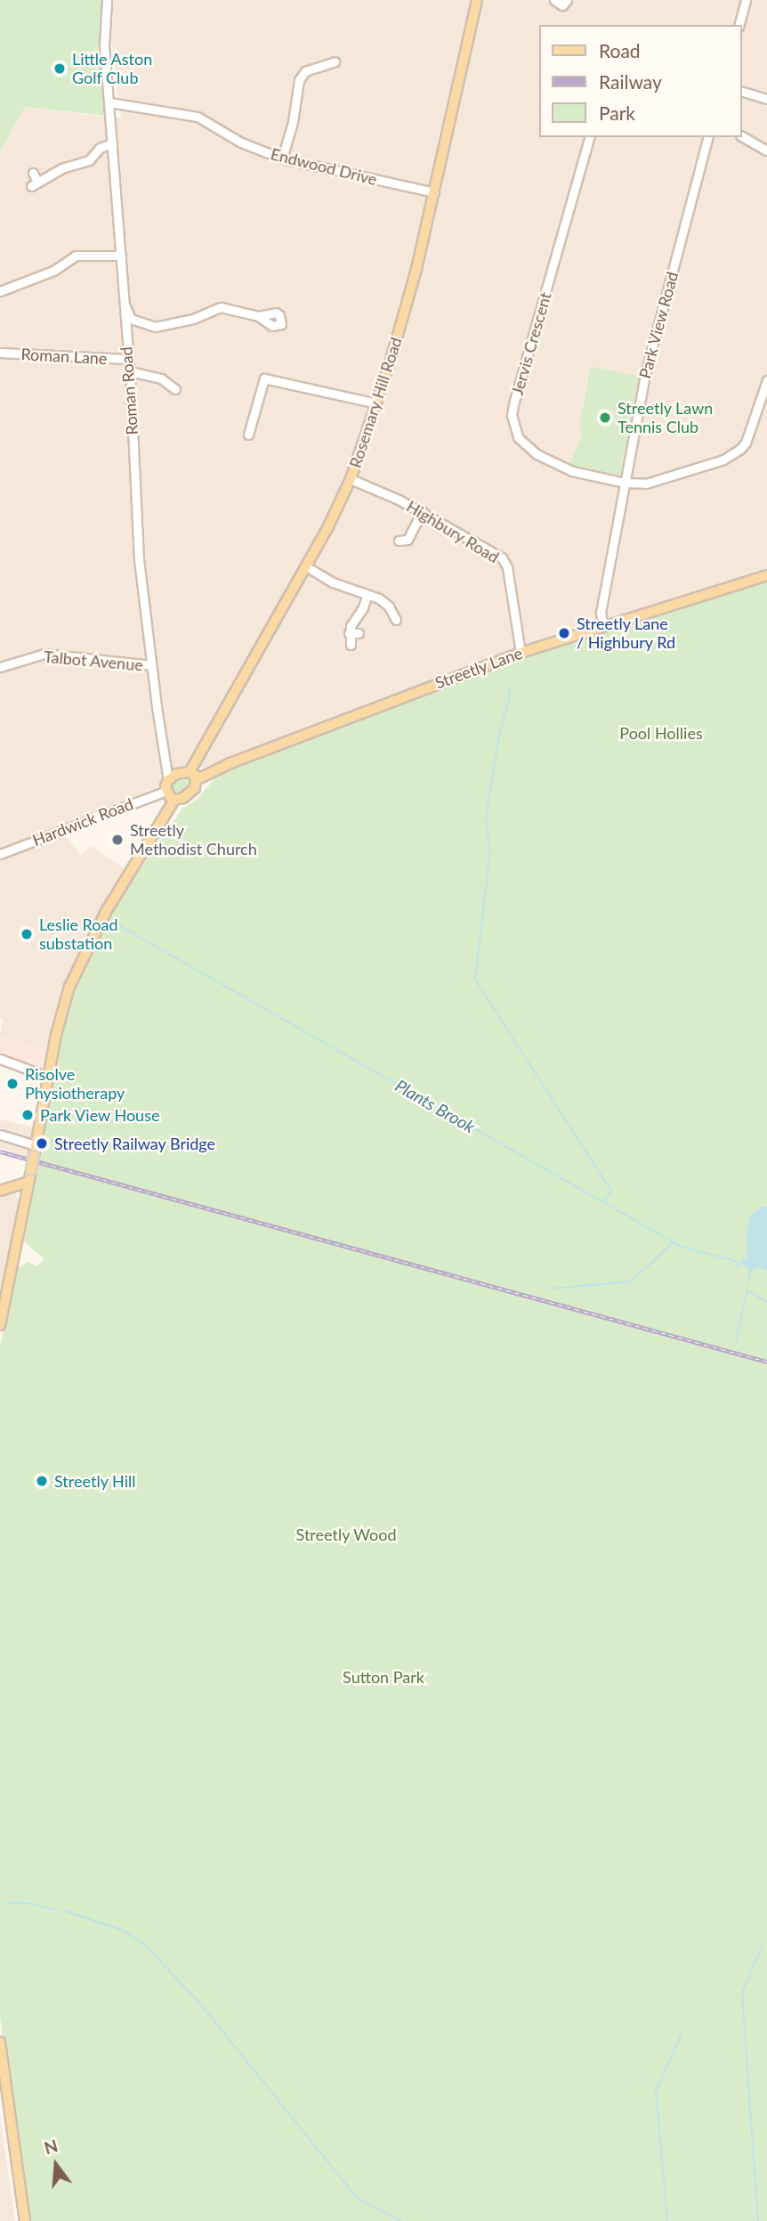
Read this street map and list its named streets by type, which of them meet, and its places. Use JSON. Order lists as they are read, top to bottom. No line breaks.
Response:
{"streets":{"main road":["Rosemary Hill Road","Streetly Lane"],"street":["Endwood Drive","Park View Road","Jervis Crescent","Roman Lane","Roman Road","Highbury Road","Talbot Avenue","Hardwick Road"]},"crossings":[["Endwood Drive","Roman Road"],["Endwood Drive","Rosemary Hill Road"],["Park View Road","Jervis Crescent"],["Park View Road","Streetly Lane"],["Roman Lane","Roman Road"],["Roman Road","Rosemary Hill Road"],["Roman Road","Talbot Avenue"],["Roman Road","Streetly Lane"],["Roman Road","Hardwick Road"],["Rosemary Hill Road","Highbury Road"],["Rosemary Hill Road","Streetly Lane"],["Rosemary Hill Road","Hardwick Road"],["Highbury Road","Streetly Lane"],["Streetly Lane","Hardwick Road"]],"water":["Plants Brook"],"parks":["Pool Hollies","Streetly Wood","Sutton Park"],"places":["Little Aston Golf Club","Streetly Lawn Tennis Club","Streetly Lane / Highbury Rd","Streetly Methodist Church","Leslie Road substation","Risolve Physiotherapy","Park View House","Streetly Railway Bridge","Streetly Hill"],"legend":["Road","Railway","Park"],"north":"top"}
